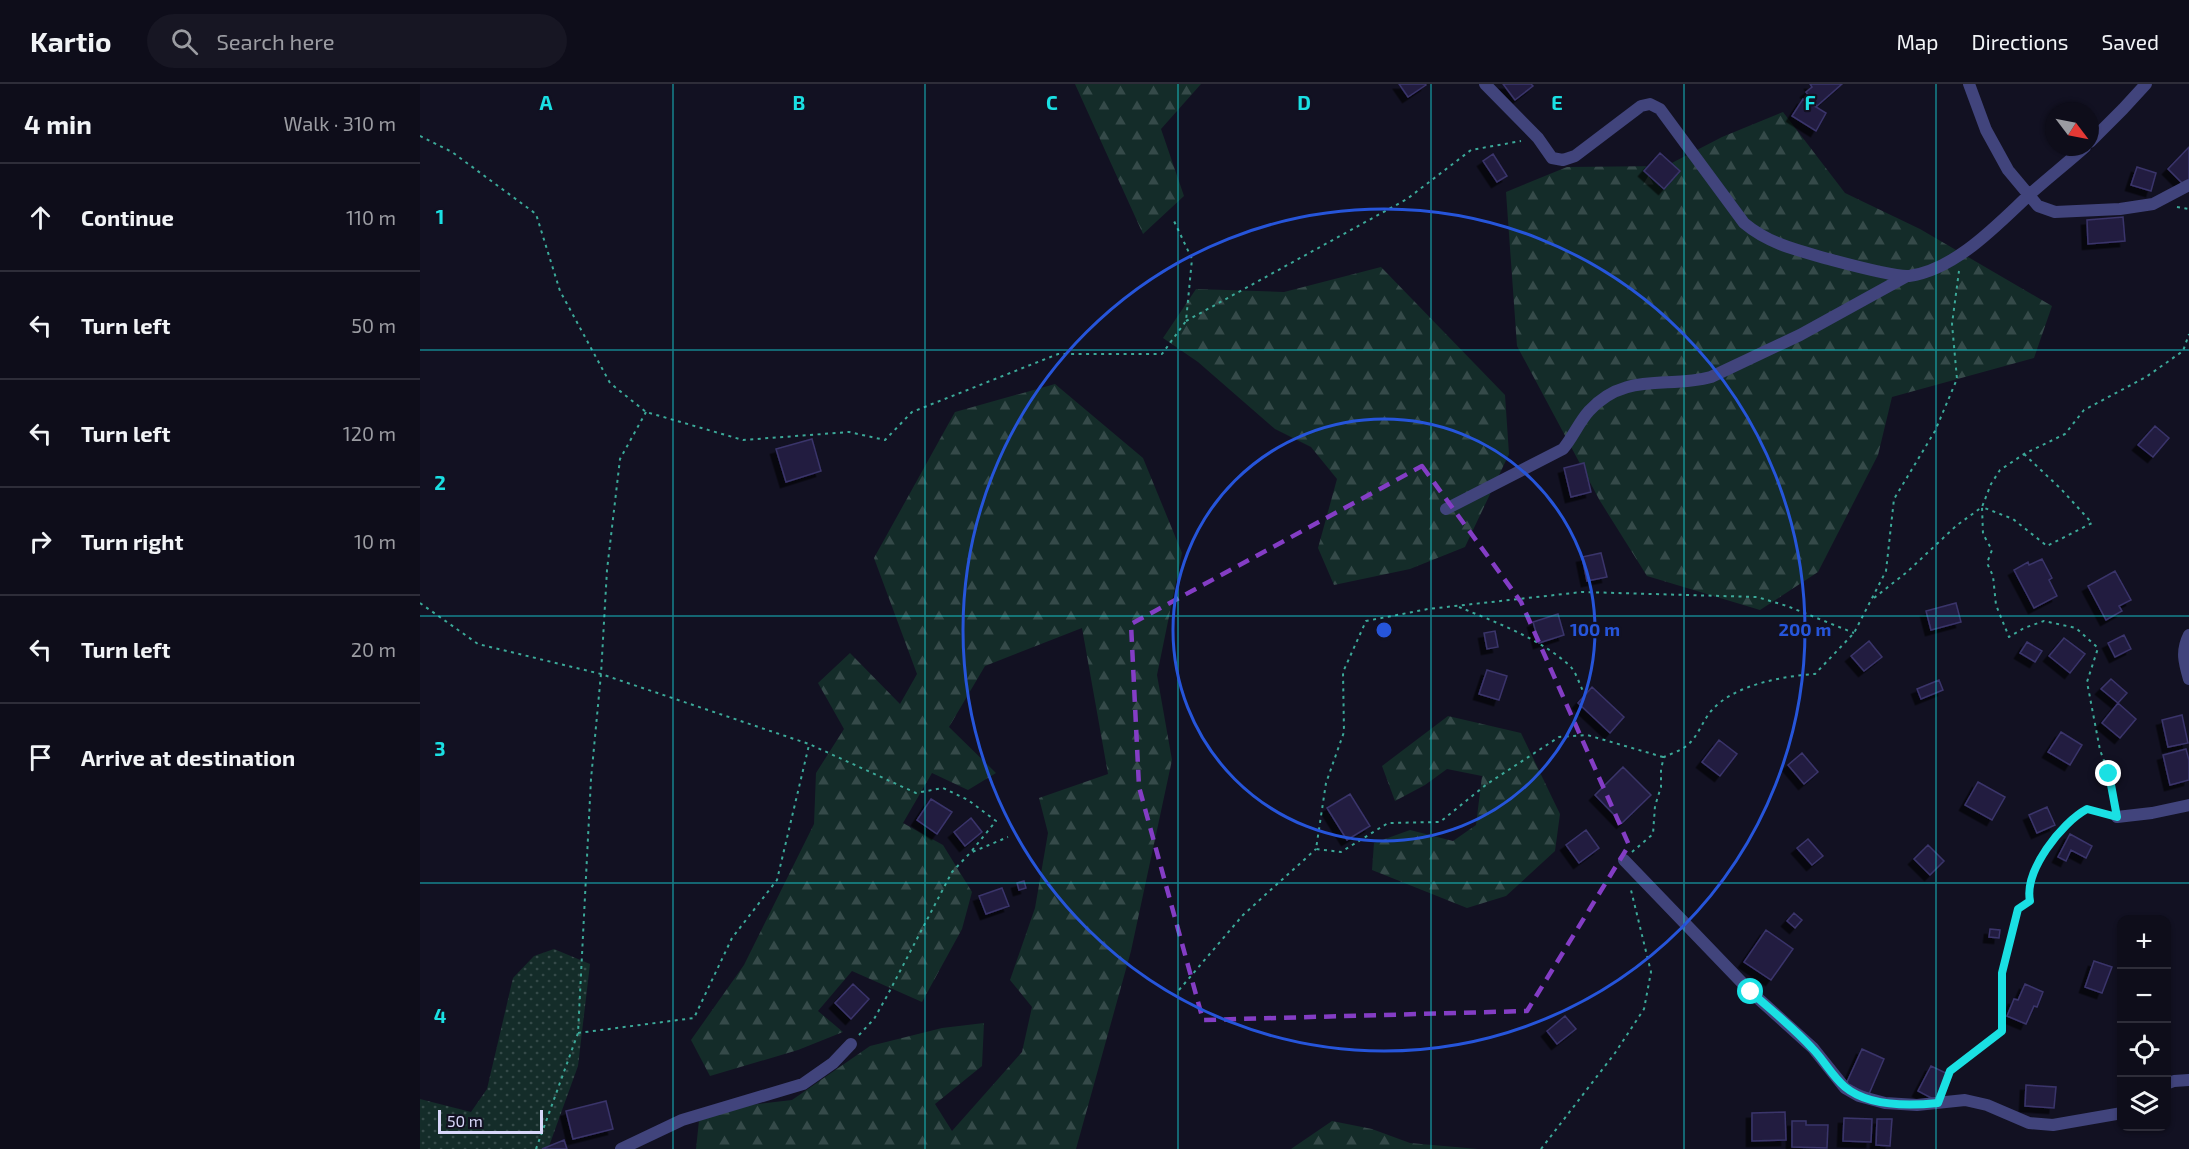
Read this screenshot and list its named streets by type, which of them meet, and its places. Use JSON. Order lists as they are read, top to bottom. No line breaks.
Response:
{"scale_bar":"50 m","north":"bottom right","page":{"header":"Kartio","search":"Search here","nav":["Map","Directions","Saved"],"heading":["4 min","Walk · 310 m"],"list":[["Continue","110 m"],["Turn left","50 m"],["Turn left","120 m"],["Turn right","10 m"],["Turn left","20 m"],"Arrive at destination"],"map_buttons":["+","−"],"scale":"50 m"},"grid":{"columns":["A","B","C","D","E","F"],"rows":["1","2","3","4"]},"rings":["100 m","200 m"]}
